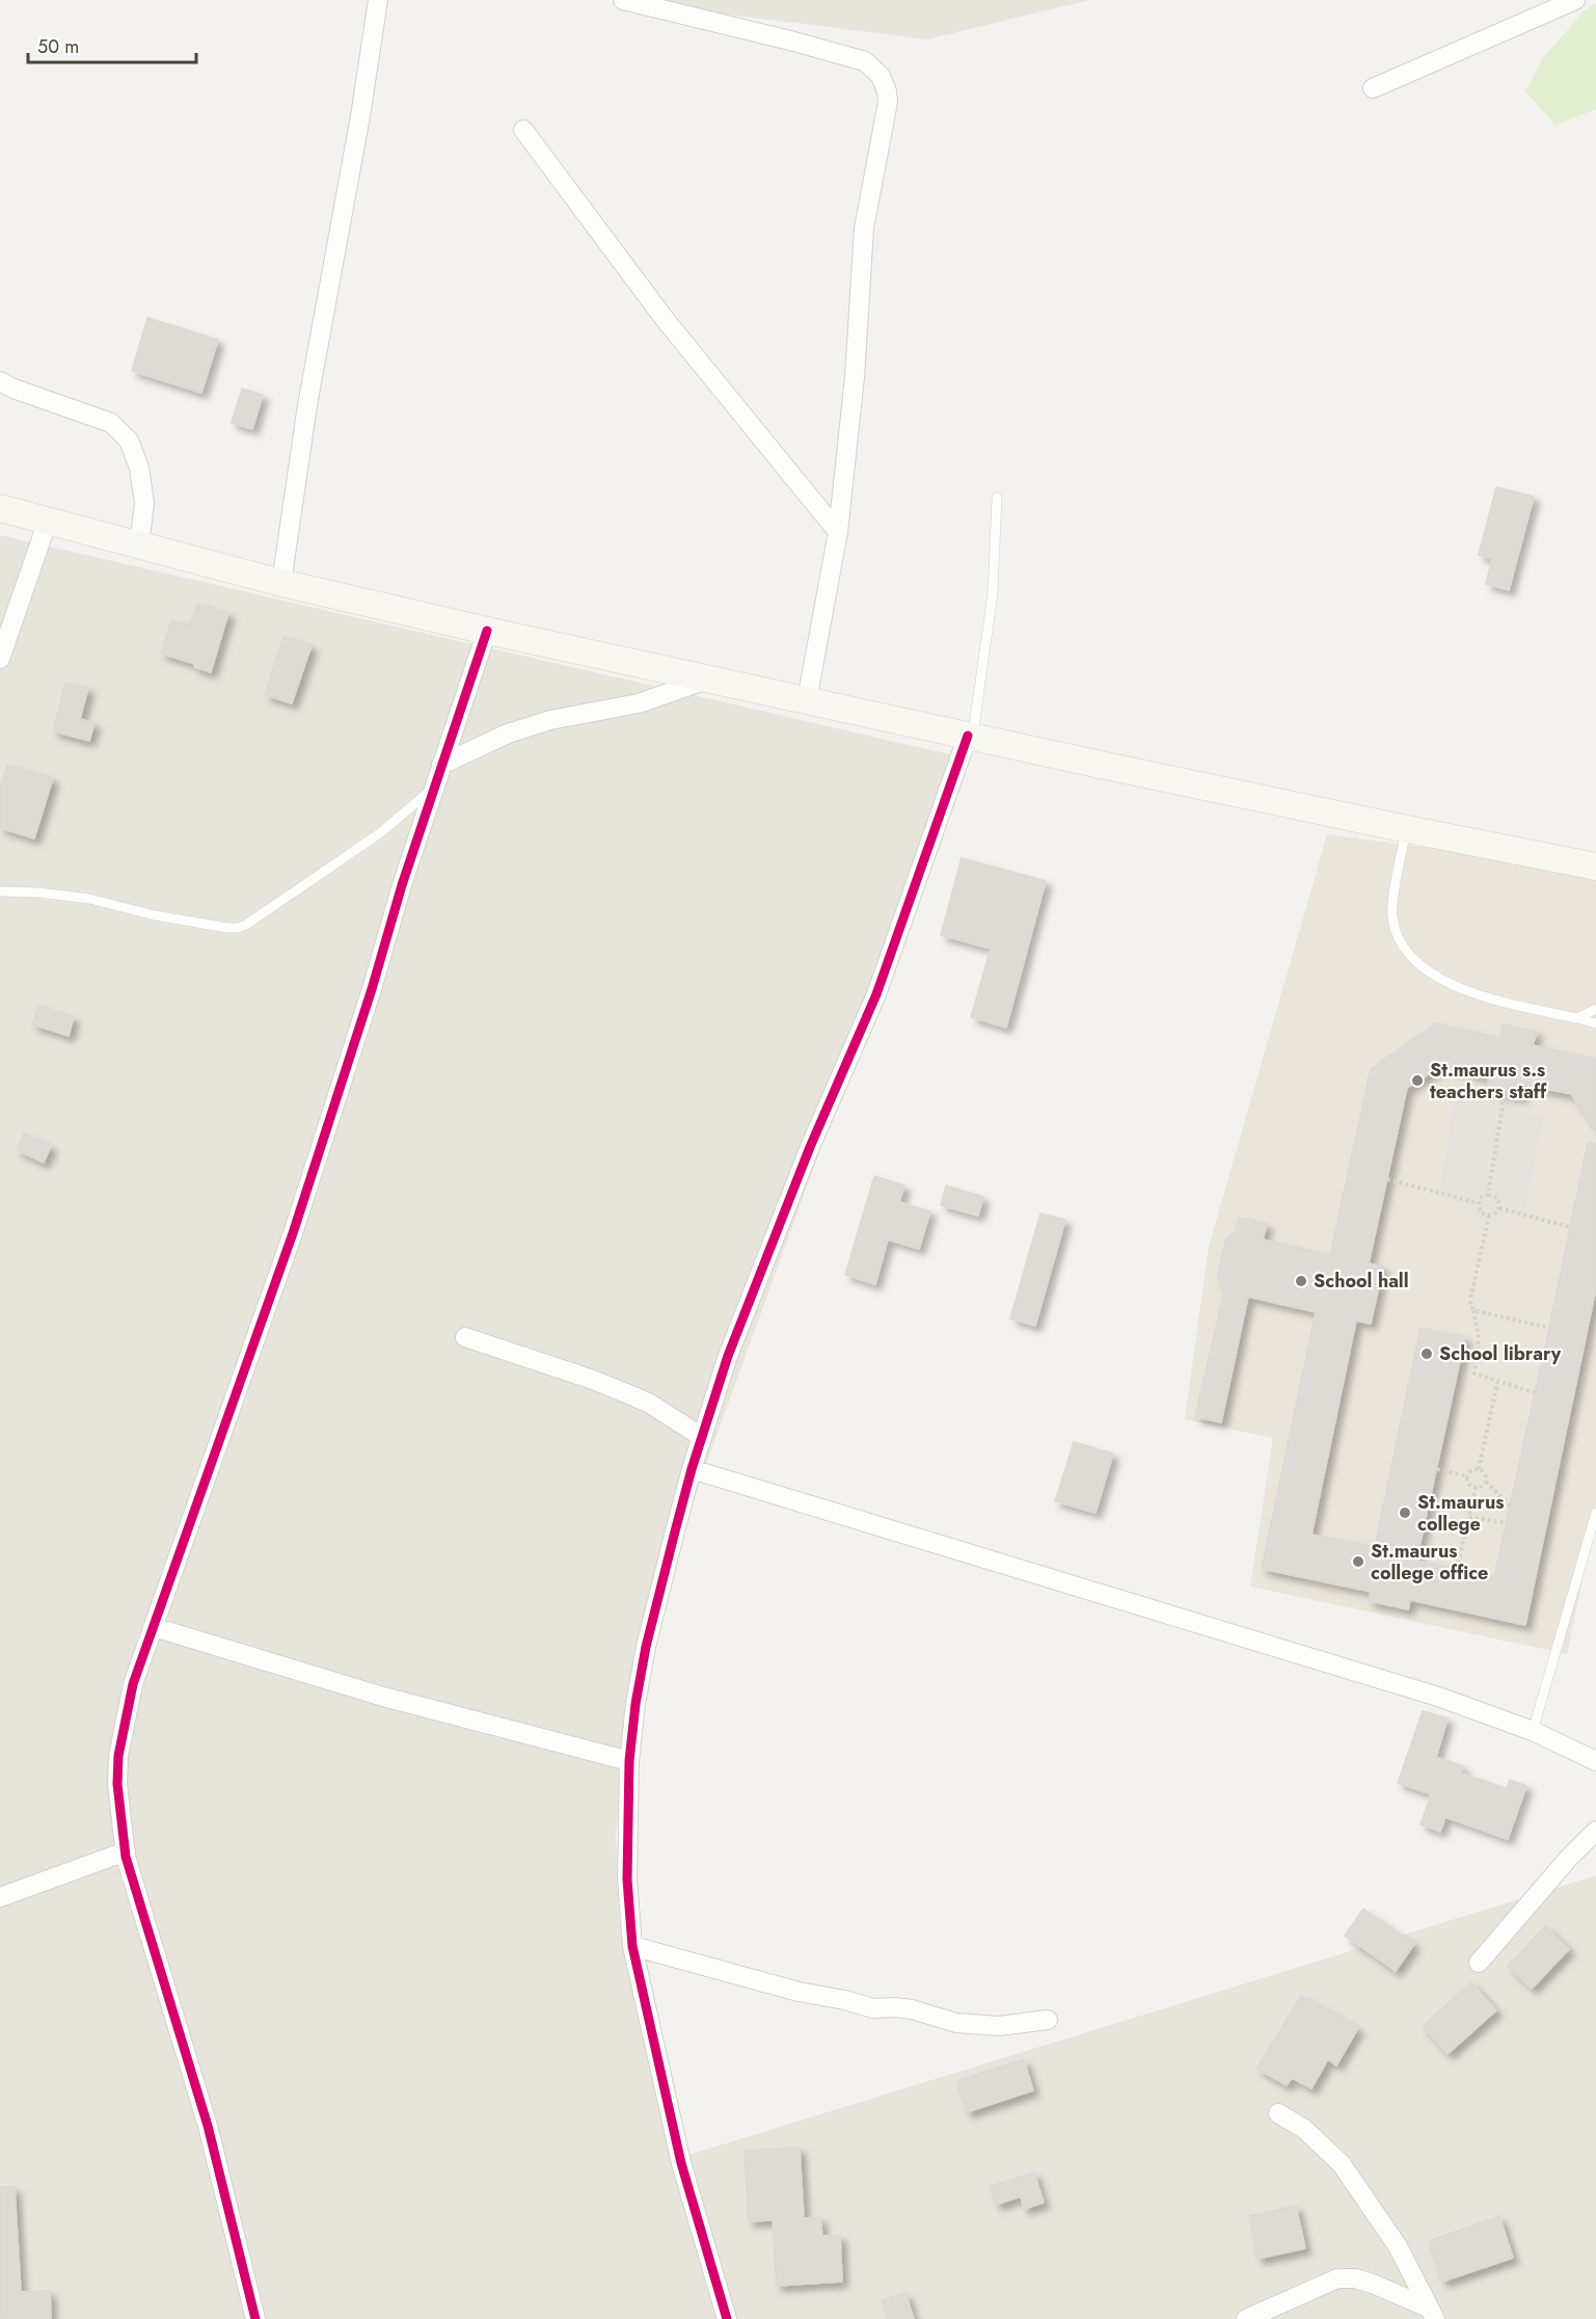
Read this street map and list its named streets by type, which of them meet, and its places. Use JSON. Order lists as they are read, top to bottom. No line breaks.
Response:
{"places":["St.maurus s.s teachers staff","School hall","School library","St.maurus college","St.maurus college office"],"scale_bar":"50 m"}
